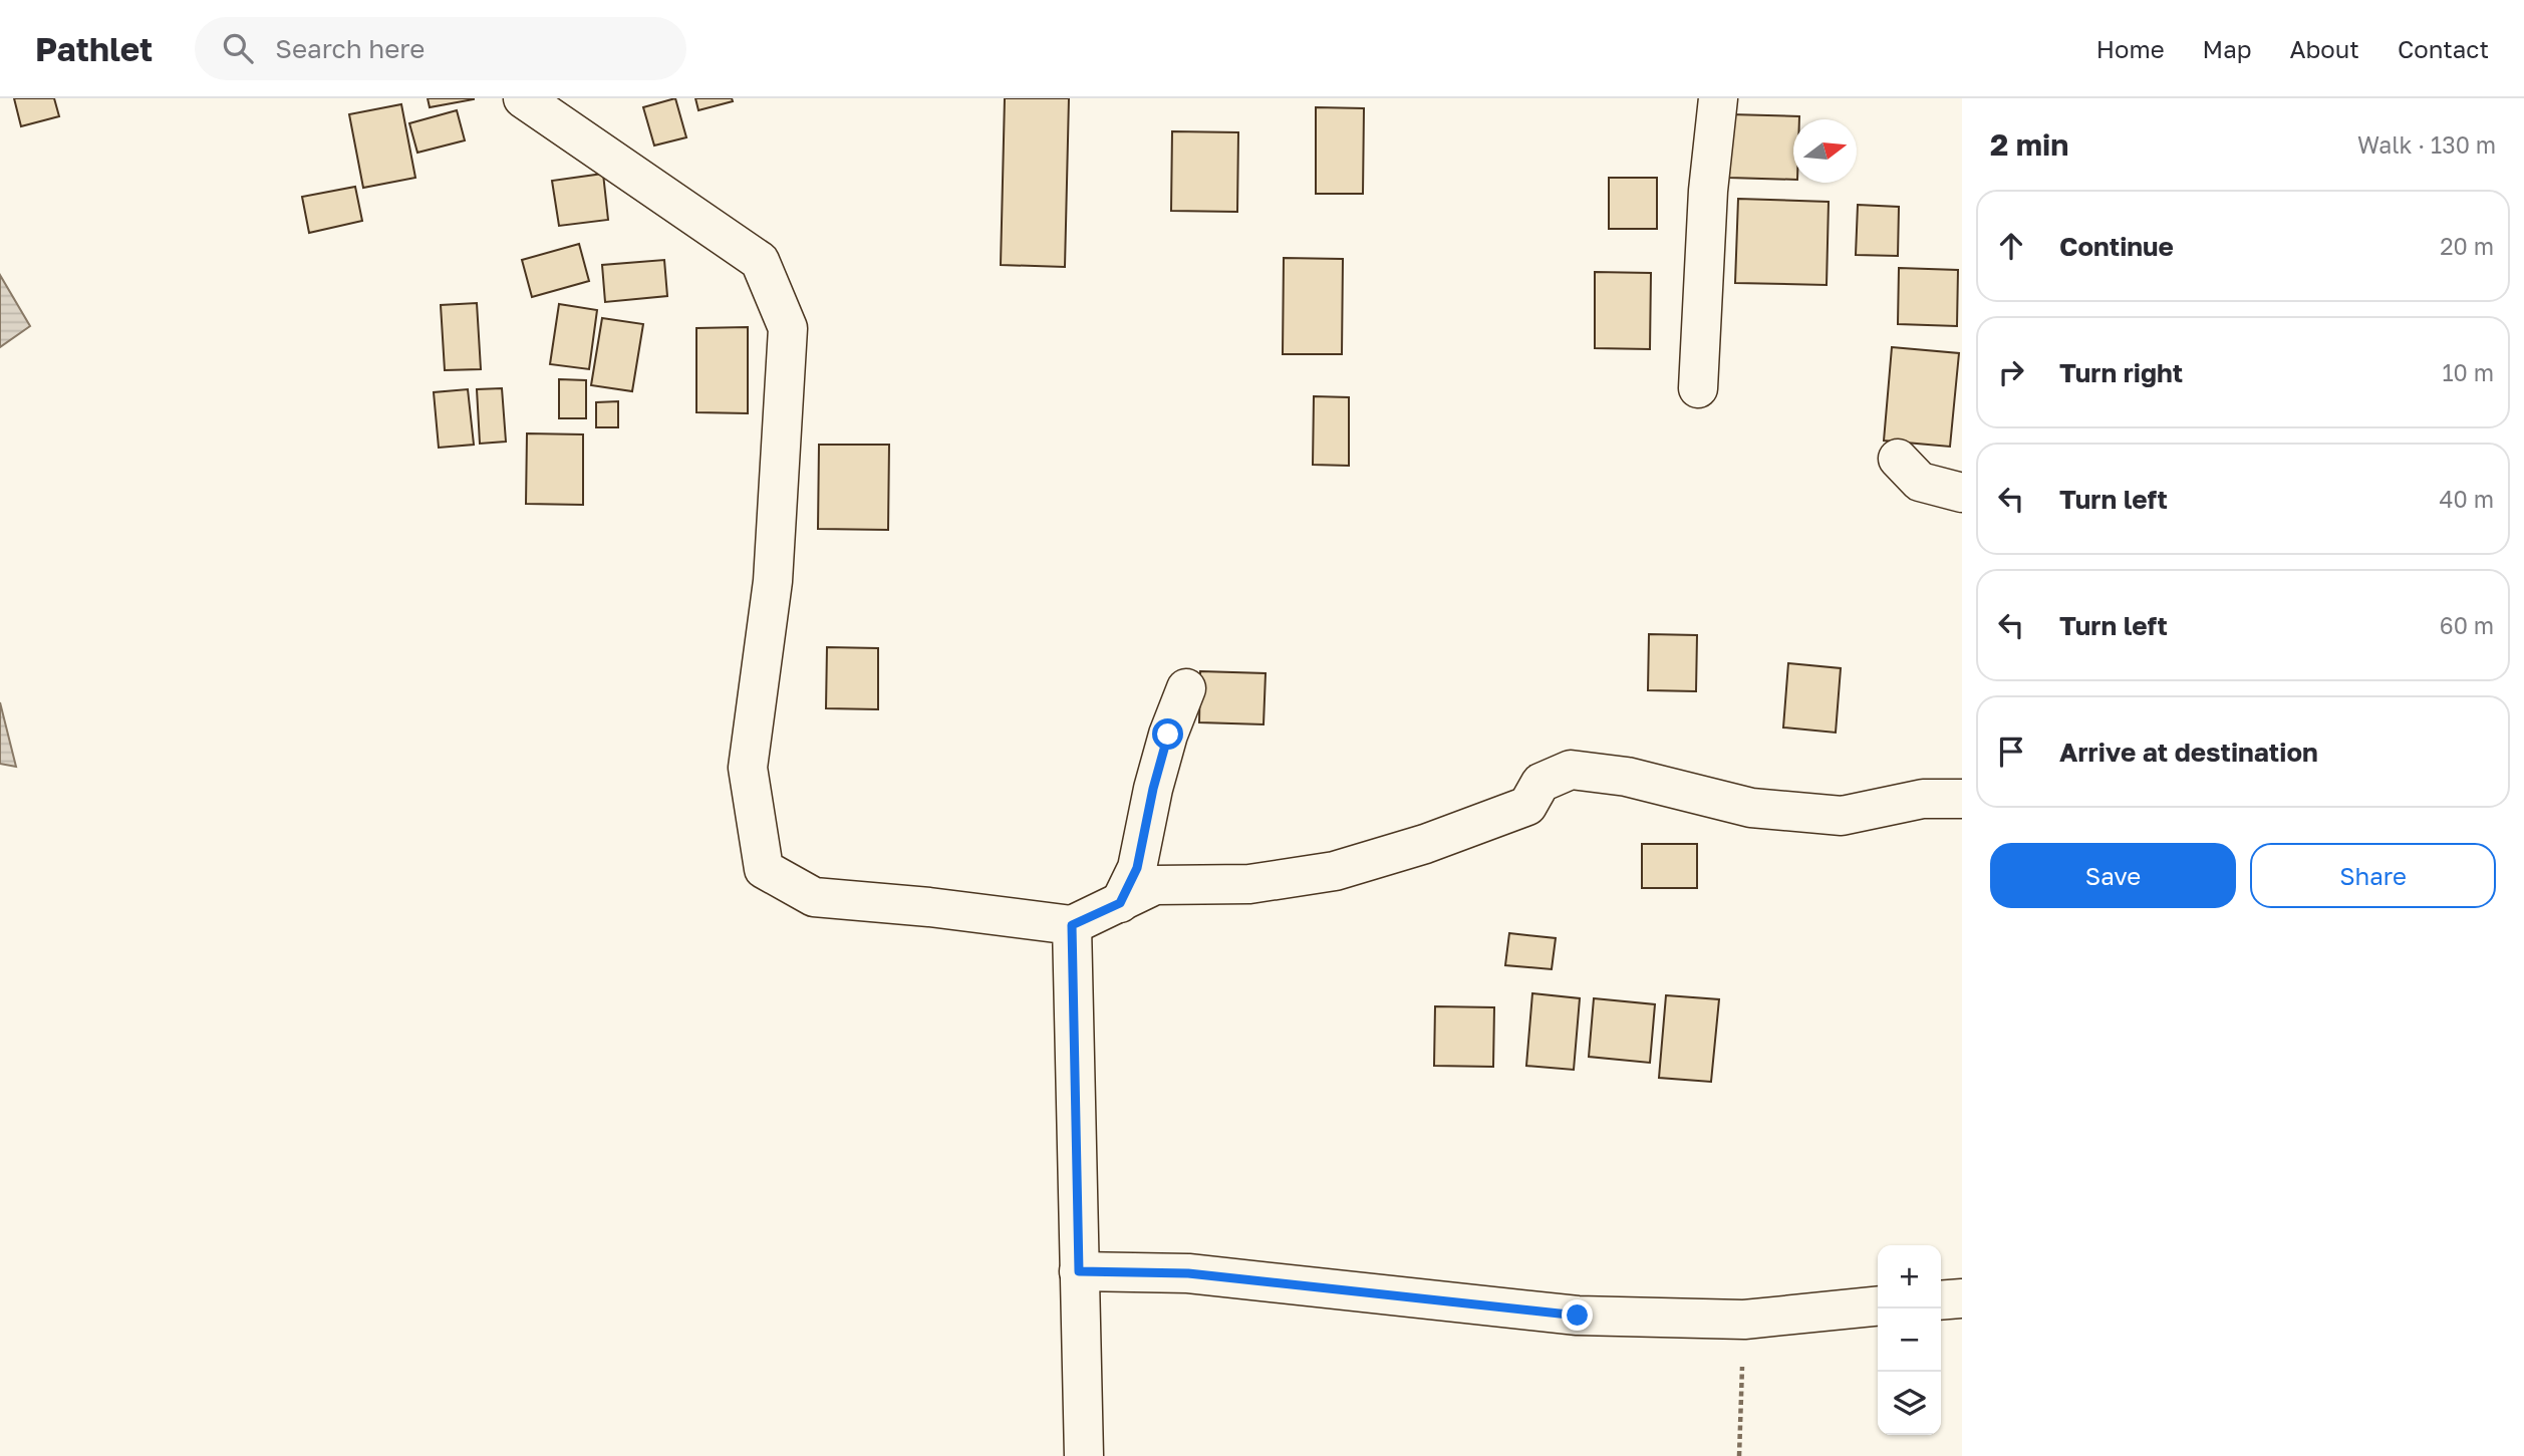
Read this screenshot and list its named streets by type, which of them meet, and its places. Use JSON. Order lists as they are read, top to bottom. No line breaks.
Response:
{"north":"right","page":{"header":"Pathlet","search":"Search here","nav":["Home","Map","About","Contact"],"heading":["2 min","Walk · 130 m"],"list":[["Continue","20 m"],["Turn right","10 m"],["Turn left","40 m"],["Turn left","60 m"],"Arrive at destination"],"buttons":["Save","Share"],"map_buttons":["+","−"]}}
